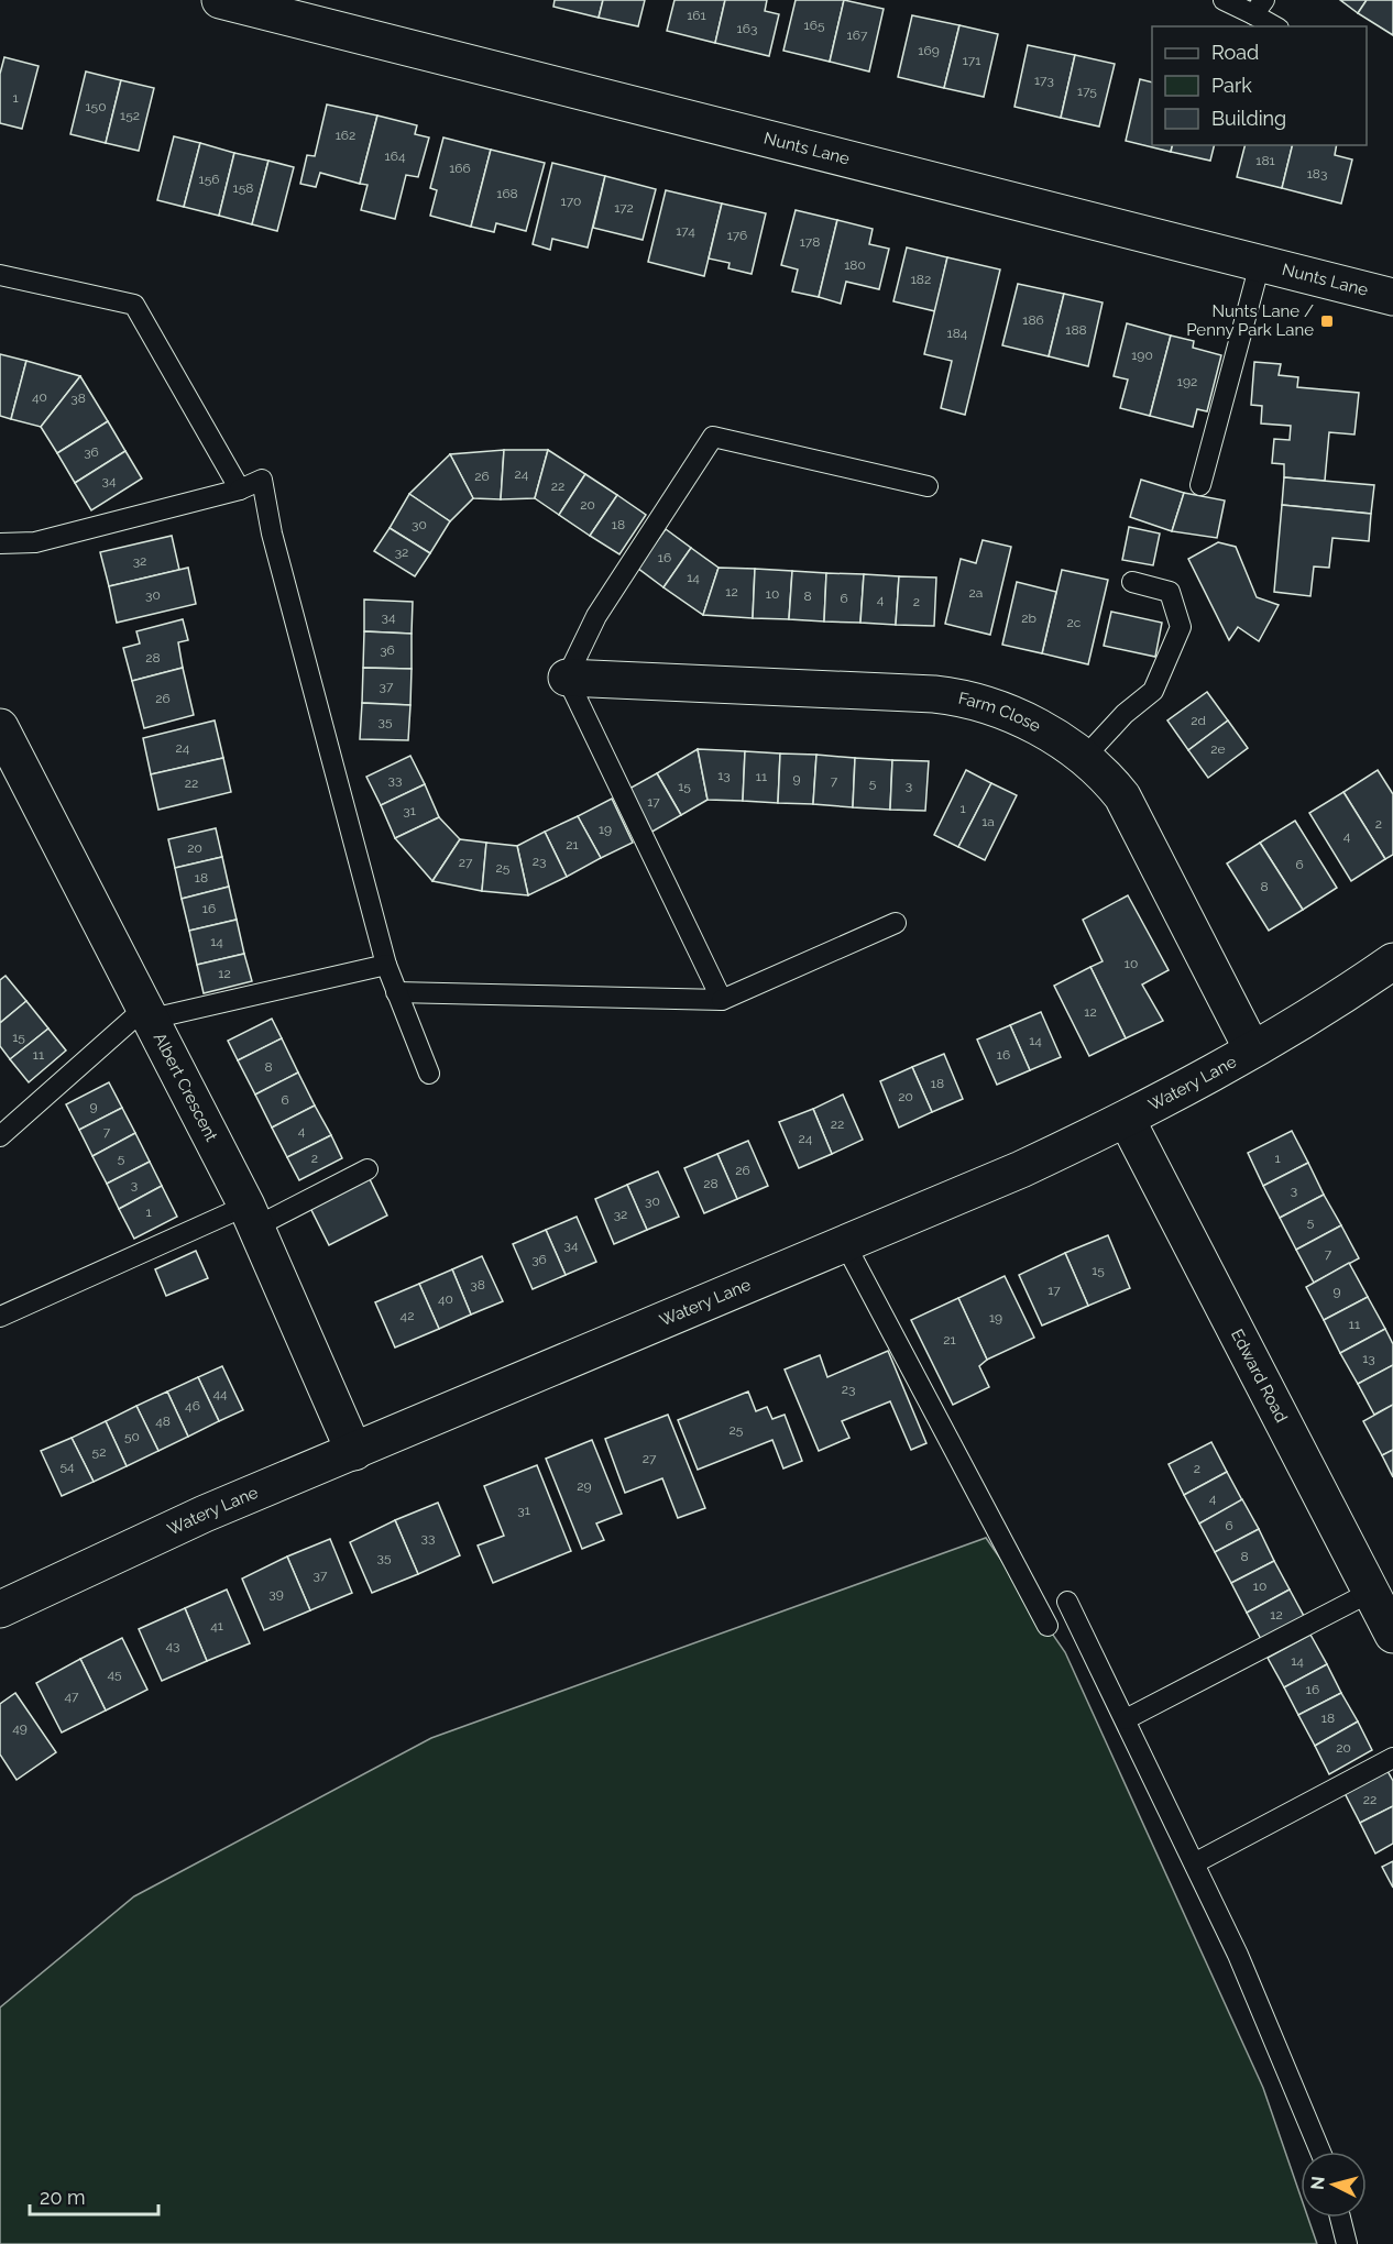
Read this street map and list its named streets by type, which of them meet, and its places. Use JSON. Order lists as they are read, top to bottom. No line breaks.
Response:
{"streets":{"street":["Nunts Lane","Farm Close","Watery Lane","Albert Crescent","Edward Road"]},"crossings":[["Farm Close","Watery Lane"],["Watery Lane","Albert Crescent"],["Watery Lane","Edward Road"]],"places":{"transit":["Nunts Lane / Penny Park Lane"]},"house_numbers":["161","165","163","167","169","171","173","175","1","150","152","162","164","181","166","183","156","158","168","170","172","174","176","178","180","182","186","188","184","190","192","40","38","36","24","26","34","22","20","30","18","32","16","32","14","12","2a","10","30","8","6","4","2","34","2b","2c","36","28","37","26","2d","35","24","2e","13","11","9","33","7","22","5","3","15","17","1","31","1a","2","19","4","21","20","23","27","6","25","18","8","16","14","10","12","12","15","14","11","16","8","18","20","6","9","22","4","7","24","5","2","1","26","28","3","3","30","1","32","5","34","7","36","15","38","17","9","40","42","19","11","21","13","23","44","46","48","25","50","52","27","54","2","29","4","31","6","33","8","35","37","10","39","12","41","43","14","45","16","47","18","49","20","22"],"legend":["Road","Park","Building"],"scale_bar":"20 m","north":"left"}
